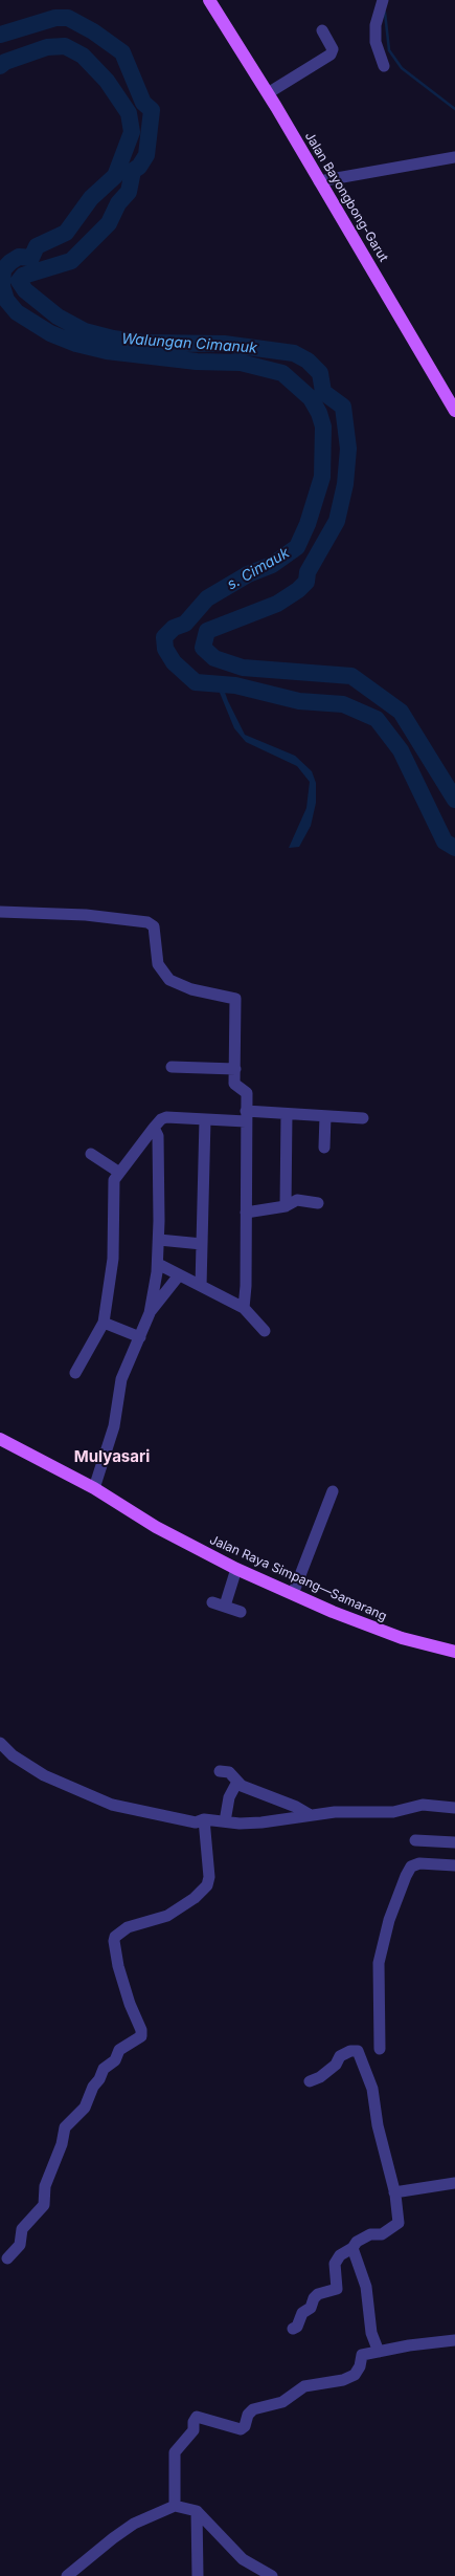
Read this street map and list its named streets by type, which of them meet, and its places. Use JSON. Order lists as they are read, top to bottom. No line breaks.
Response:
{"streets":{"main road":["Jalan Bayongbong-Garut","Jalan Raya Simpang—Samarang"]},"districts":["Mulyasari"],"water":["Walungan Cimanuk","s. Cimauk"]}
